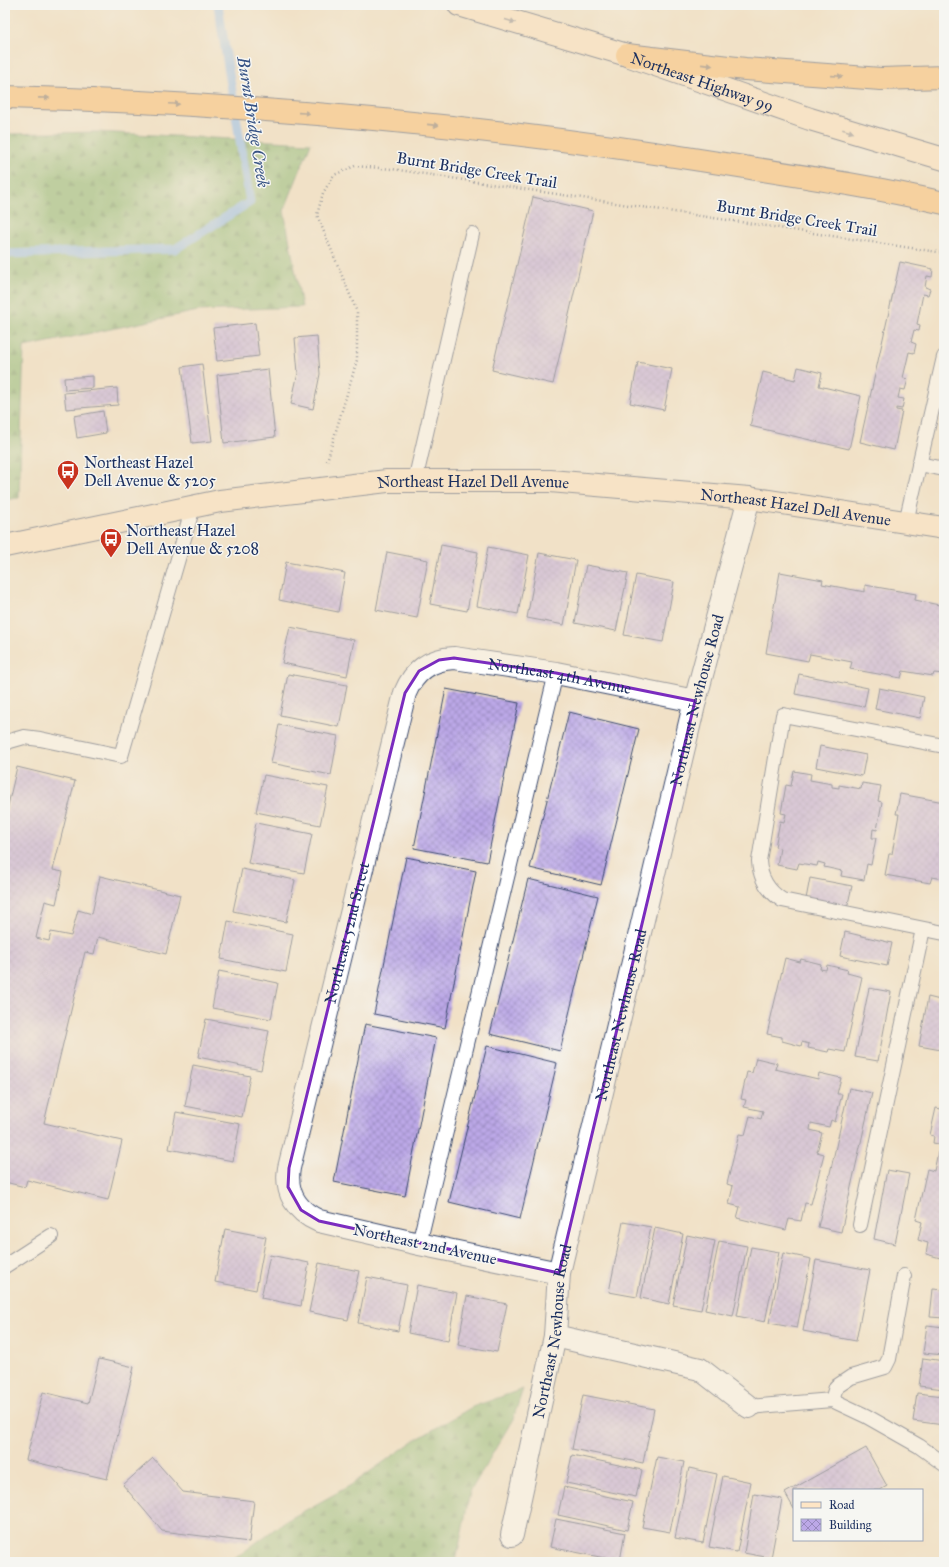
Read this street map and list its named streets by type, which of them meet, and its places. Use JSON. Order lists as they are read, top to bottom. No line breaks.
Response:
{"streets":{"street":["Northeast Highway 99","Northeast Hazel Dell Avenue","Northeast 4th Avenue","Northeast Newhouse Road","Northeast 52nd Street","Northeast 2nd Avenue"],"path":["Burnt Bridge Creek Trail"]},"crossings":[["Burnt Bridge Creek Trail","Northeast Hazel Dell Avenue"],["Northeast Hazel Dell Avenue","Northeast Newhouse Road"],["Northeast 4th Avenue","Northeast Newhouse Road"],["Northeast 4th Avenue","Northeast 52nd Street"],["Northeast Newhouse Road","Northeast 2nd Avenue"],["Northeast 52nd Street","Northeast 2nd Avenue"]],"one_way":["Northeast Highway 99"],"water":["Burnt Bridge Creek"],"places":{"bus stop":["Northeast Hazel Dell Avenue & 5205","Northeast Hazel Dell Avenue & 5208"]},"legend":["Road","Building"]}
